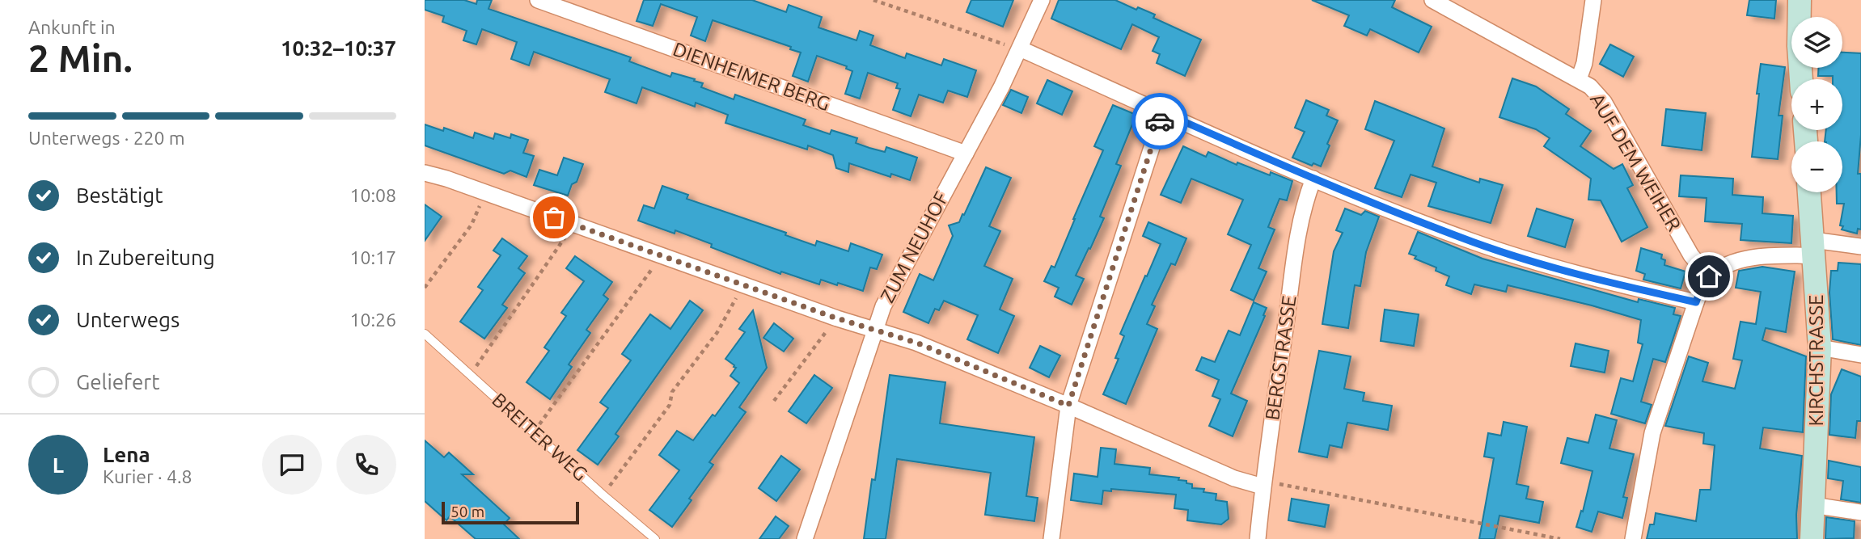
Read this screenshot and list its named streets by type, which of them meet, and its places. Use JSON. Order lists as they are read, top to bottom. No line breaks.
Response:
{"streets":{"street":["DIENHEIMER BERG","AUF DEM WEIHER","ZUM NEUHOF","BERGSTRASSE","KIRCHSTRASSE"],"lane":["BREITER WEG"]},"crossings":[["DIENHEIMER BERG","ZUM NEUHOF"]],"scale_bar":"50 m","page":{"heading":["2 Min.","Ankunft in","10:32–10:37"],"panel":["Lena","Kurier · 4.8"],"map_buttons":["+","−"],"bar":"Unterwegs · 220 m","list":[["Bestätigt","10:08"],["In Zubereitung","10:17"],["Unterwegs","10:26"],"Geliefert"],"round":"L","scale":"50 m"}}
